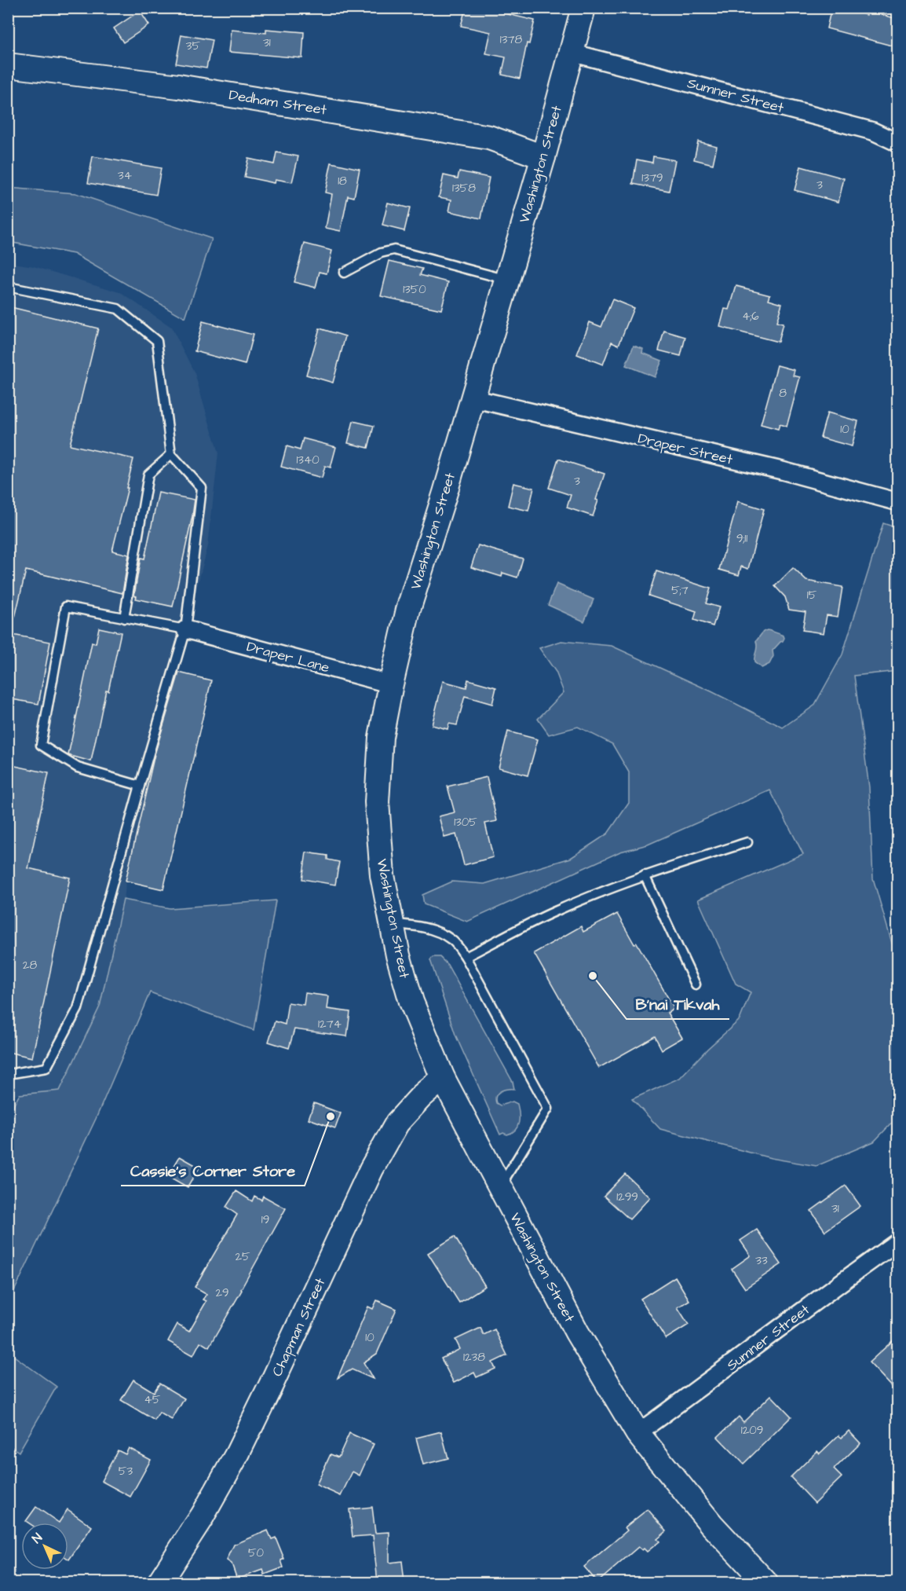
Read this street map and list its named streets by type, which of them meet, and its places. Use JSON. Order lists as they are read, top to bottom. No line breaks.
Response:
{"streets":{"main road":["Dedham Street","Washington Street","Chapman Street"],"street":["Sumner Street","Draper Street","Draper Lane"]},"crossings":[["Sumner Street","Washington Street"],["Dedham Street","Washington Street"],["Washington Street","Draper Street"],["Washington Street","Draper Lane"],["Washington Street","Chapman Street"]],"places":["B'nai Tikvah","Cassie's Corner Store"],"house_numbers":["1378","31","35","34","1379","18","3","1358","1350","4;6","8","10","1340","3","9;11","5;7","15","1305","28","1274","1299","31","19","25","33","29","10","1238","45","1209","53","50"],"north":"top left"}
